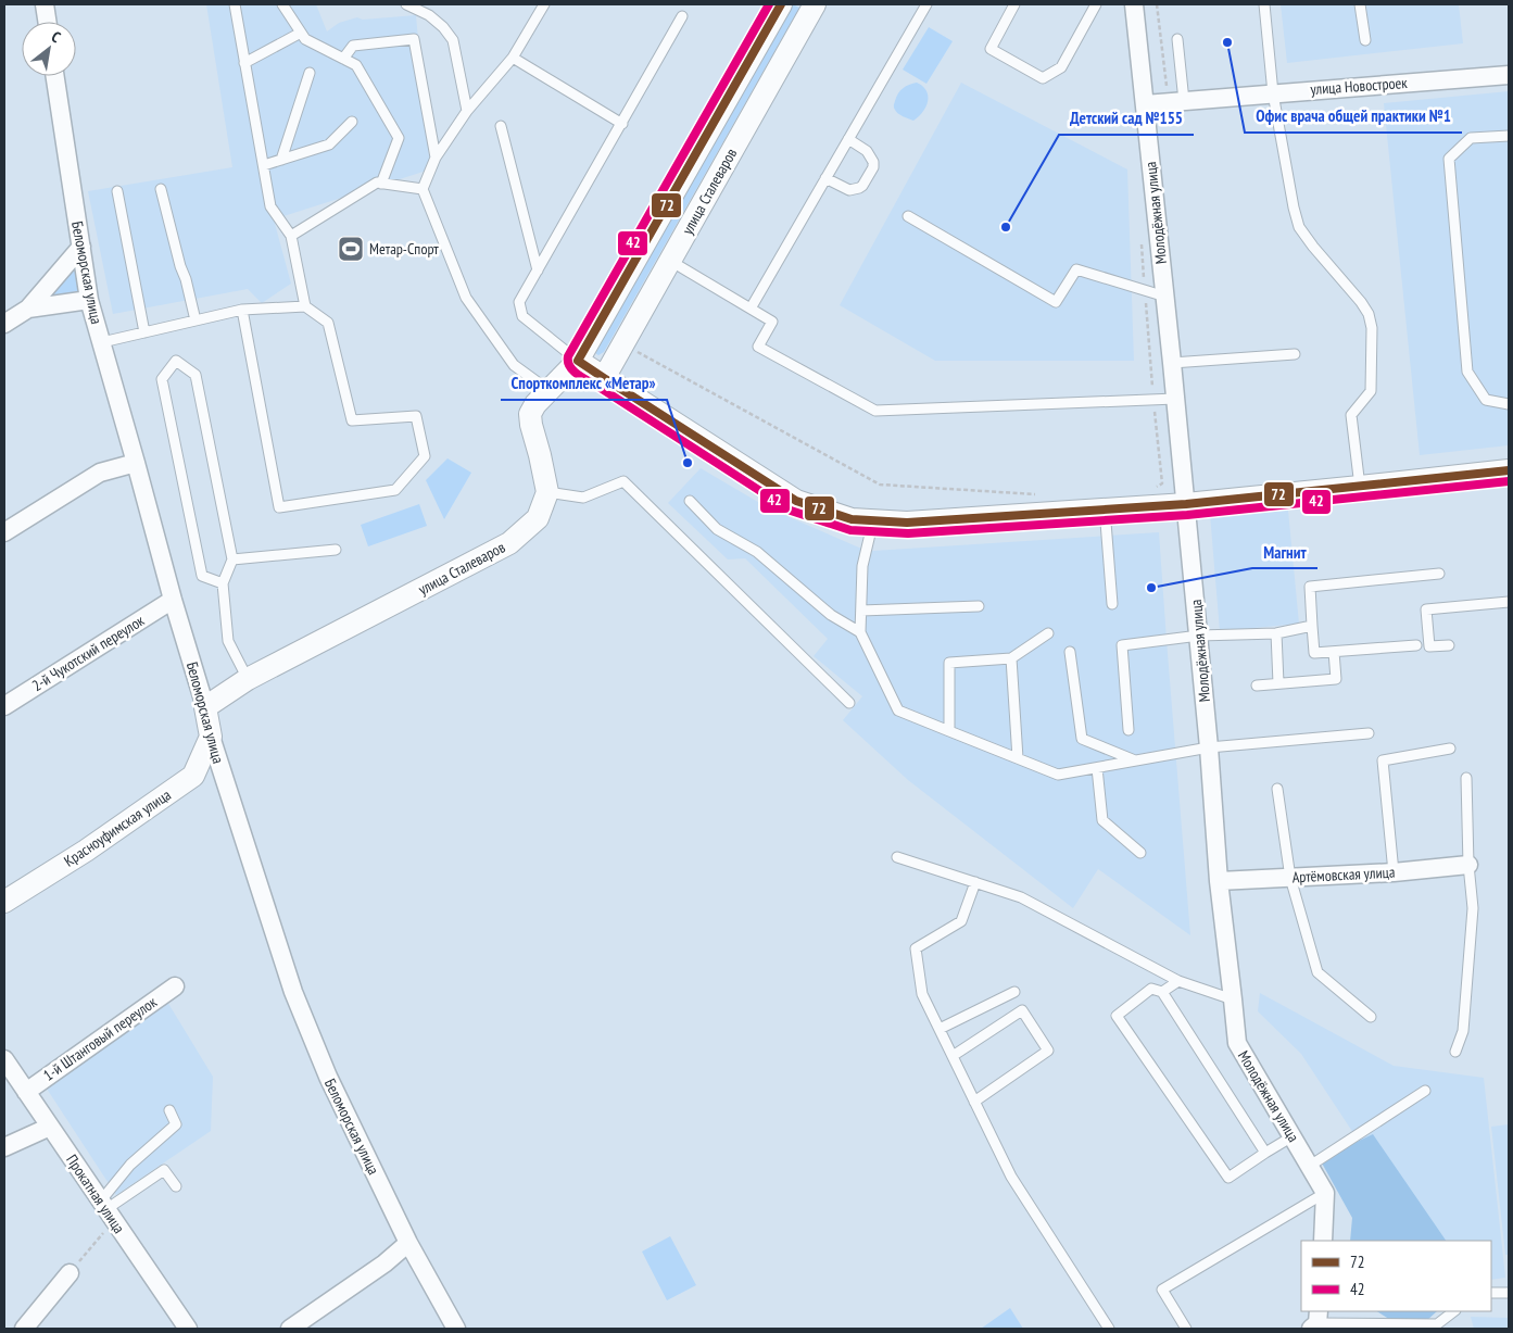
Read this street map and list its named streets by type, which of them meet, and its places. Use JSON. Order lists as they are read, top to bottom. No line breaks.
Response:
{"streets":{"street":["улица Новостроек","улица Сталеваров","Молодёжная улица","Беломорская улица","2-й Чукотский переулок","Красноуфимская улица","Артёмовская улица","1-й Штанговый переулок","Прокатная улица"]},"crossings":[["улица Новостроек","Молодёжная улица"],["улица Сталеваров","Беломорская улица"],["Молодёжная улица","Артёмовская улица"],["Беломорская улица","2-й Чукотский переулок"],["Беломорская улица","Красноуфимская улица"],["1-й Штанговый переулок","Прокатная улица"]],"places":{"other":["Офис врача общей практики №1","Детский сад №155","Спорткомплекс «Метар»","Магнит"],"sports":["Метар-Спорт"]},"lines":["transit line 72","transit line 42"],"legend":["72","42"],"north":"top right"}
